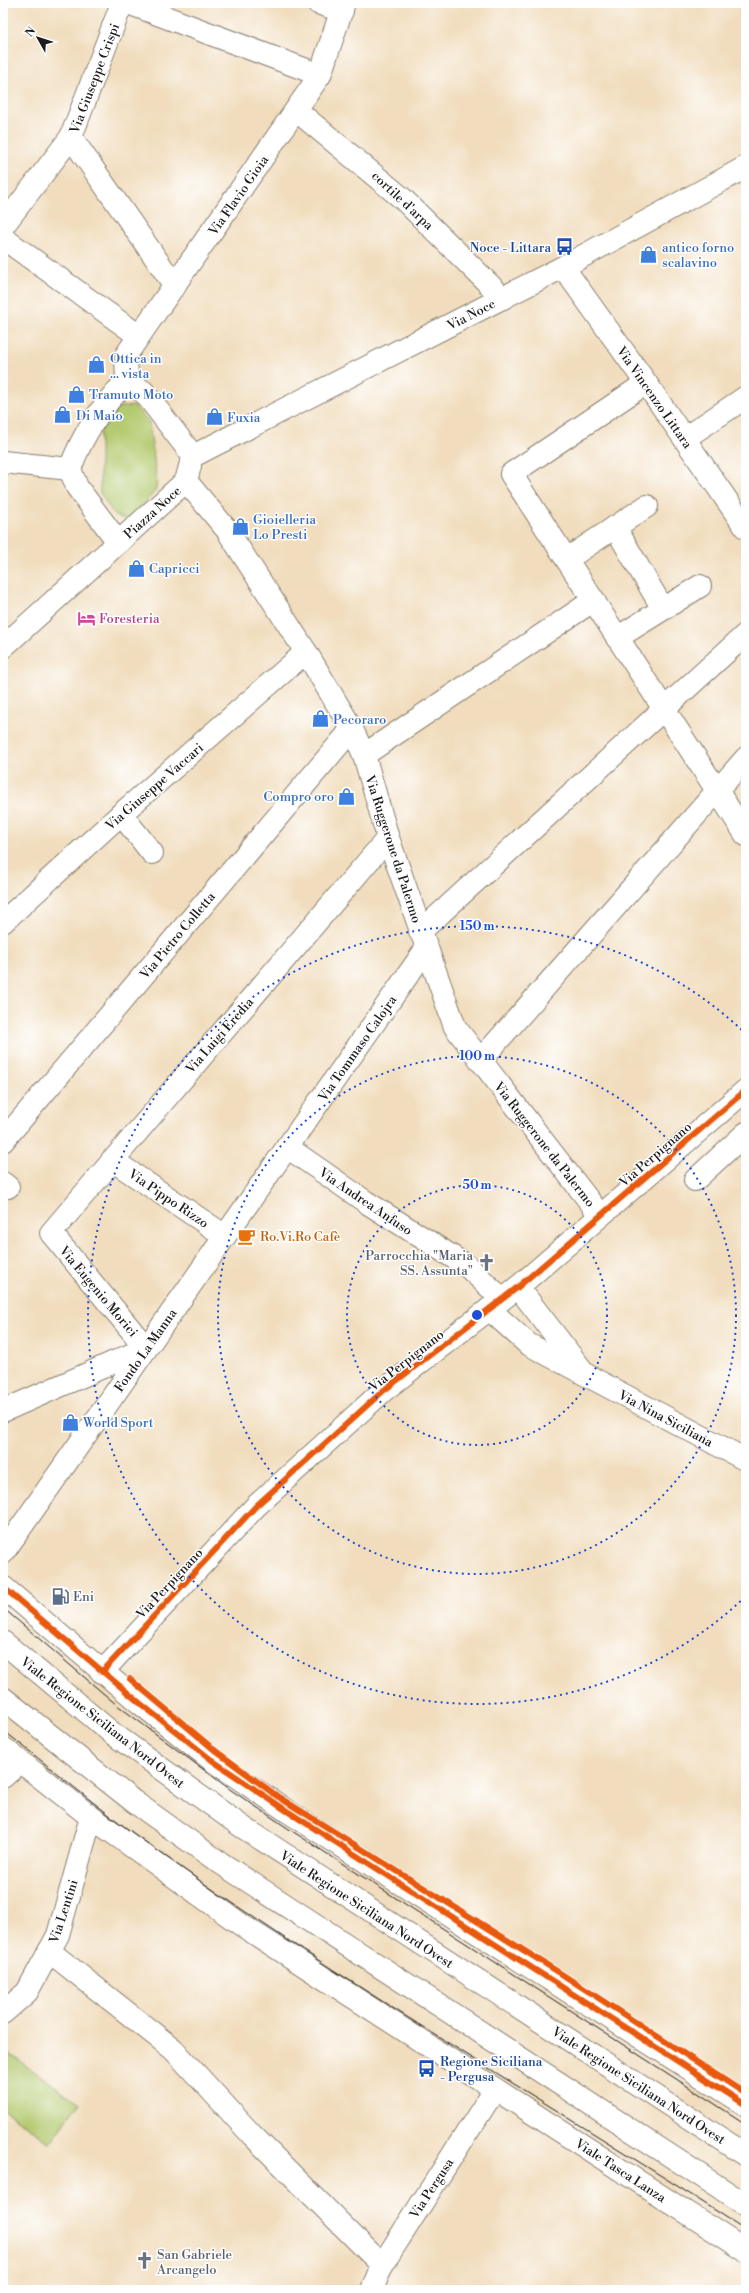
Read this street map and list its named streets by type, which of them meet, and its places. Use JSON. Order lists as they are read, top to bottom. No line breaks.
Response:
{"streets":{"street":["Via Giuseppe Crispi","Via Flavio Gioia","cortile d'arpa","Via Noce","Via Vincenzo Littara","Piazza Noce","Via Giuseppe Vaccari","Via Ruggerone da Palermo","Via Pietro Colletta","Via Luigi Eredia","Via Tommaso Calojra","Via Perpignano","Via Pippo Rizzo","Via Andrea Anfuso","Via Eugenio Morici","Fondo La Manna","Via Nina Siciliana","Viale Regione Siciliana Nord Ovest","Via Lentini","Viale Tasca Lanza","Via Pergusa"]},"crossings":[["Via Flavio Gioia","cortile d'arpa"],["cortile d'arpa","Via Noce"],["Via Noce","Via Vincenzo Littara"],["Via Noce","Piazza Noce"],["Piazza Noce","Via Ruggerone da Palermo"],["Via Giuseppe Vaccari","Via Ruggerone da Palermo"],["Via Ruggerone da Palermo","Via Pietro Colletta"],["Via Ruggerone da Palermo","Via Luigi Eredia"],["Via Ruggerone da Palermo","Via Tommaso Calojra"],["Via Ruggerone da Palermo","Via Perpignano"],["Via Luigi Eredia","Via Pippo Rizzo"],["Via Luigi Eredia","Via Eugenio Morici"],["Via Tommaso Calojra","Via Andrea Anfuso"],["Via Tommaso Calojra","Fondo La Manna"],["Via Perpignano","Via Andrea Anfuso"],["Via Perpignano","Via Nina Siciliana"],["Via Pippo Rizzo","Fondo La Manna"],["Via Andrea Anfuso","Fondo La Manna"],["Via Andrea Anfuso","Via Nina Siciliana"],["Via Eugenio Morici","Fondo La Manna"],["Viale Tasca Lanza","Via Pergusa"]],"places":{"bus stop":["Noce - Littara","Regione Siciliana - Pergusa"],"shop":["antico forno scalavino","Ottica in ... vista","Tramuto Moto","Di Maio","Fuxia","Gioielleria Lo Presti","Capricci","Pecoraro","Compro oro","World Sport"],"hotel":["Foresteria"],"cafe":["Ro.Vi.Ro Cafè"],"church":["Parrocchia \"Maria SS. Assunta\"","San Gabriele Arcangelo"],"fuel station":["Eni"]},"north":"top left","rings":["150 m","100 m","50 m"]}
